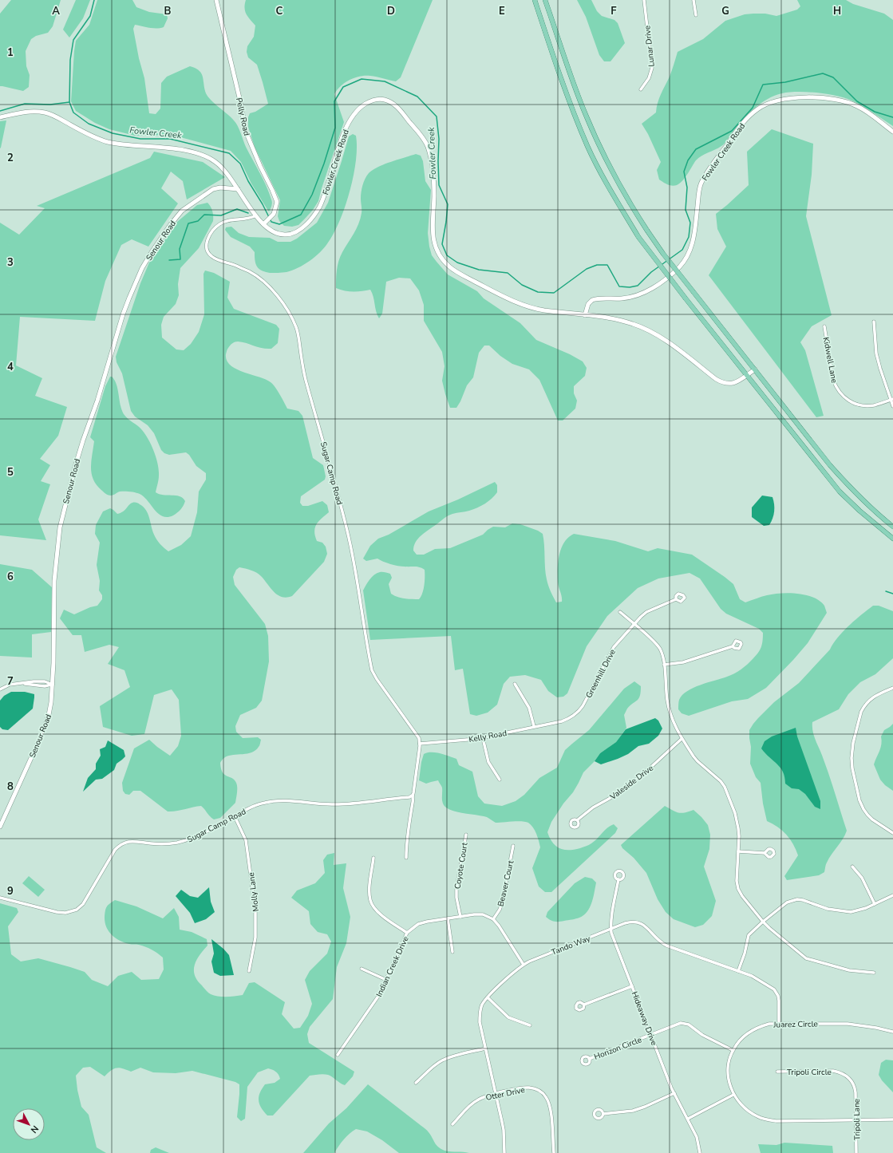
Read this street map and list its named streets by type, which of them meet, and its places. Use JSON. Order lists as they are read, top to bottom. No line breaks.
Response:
{"streets":{"main road":["Pelly Road","Fowler Creek Road","Senour Road"],"street":["Lunar Drive","Kidwell Lane","Sugar Camp Road","Greenhill Drive","Kelly Road","Valeside Drive","Coyote Court","Beaver Court","Molly Lane","Tando Way","Indian Creek Drive","Hideaway Drive","Juarez Circle","Horizon Circle","Tripoli Circle","Otter Drive","Tripoli Lane"]},"crossings":[["Pelly Road","Fowler Creek Road"],["Fowler Creek Road","Senour Road"],["Fowler Creek Road","Sugar Camp Road"],["Sugar Camp Road","Kelly Road"],["Sugar Camp Road","Molly Lane"],["Greenhill Drive","Kelly Road"],["Coyote Court","Indian Creek Drive"],["Beaver Court","Indian Creek Drive"],["Tando Way","Hideaway Drive"],["Tando Way","Juarez Circle"],["Tando Way","Otter Drive"],["Hideaway Drive","Horizon Circle"],["Juarez Circle","Horizon Circle"],["Juarez Circle","Tripoli Lane"],["Tripoli Circle","Tripoli Lane"]],"water":["Fowler Creek"],"north":"bottom right","grid":{"columns":["A","B","C","D","E","F","G","H"],"rows":["1","2","3","4","5","6","7","8","9"]}}
